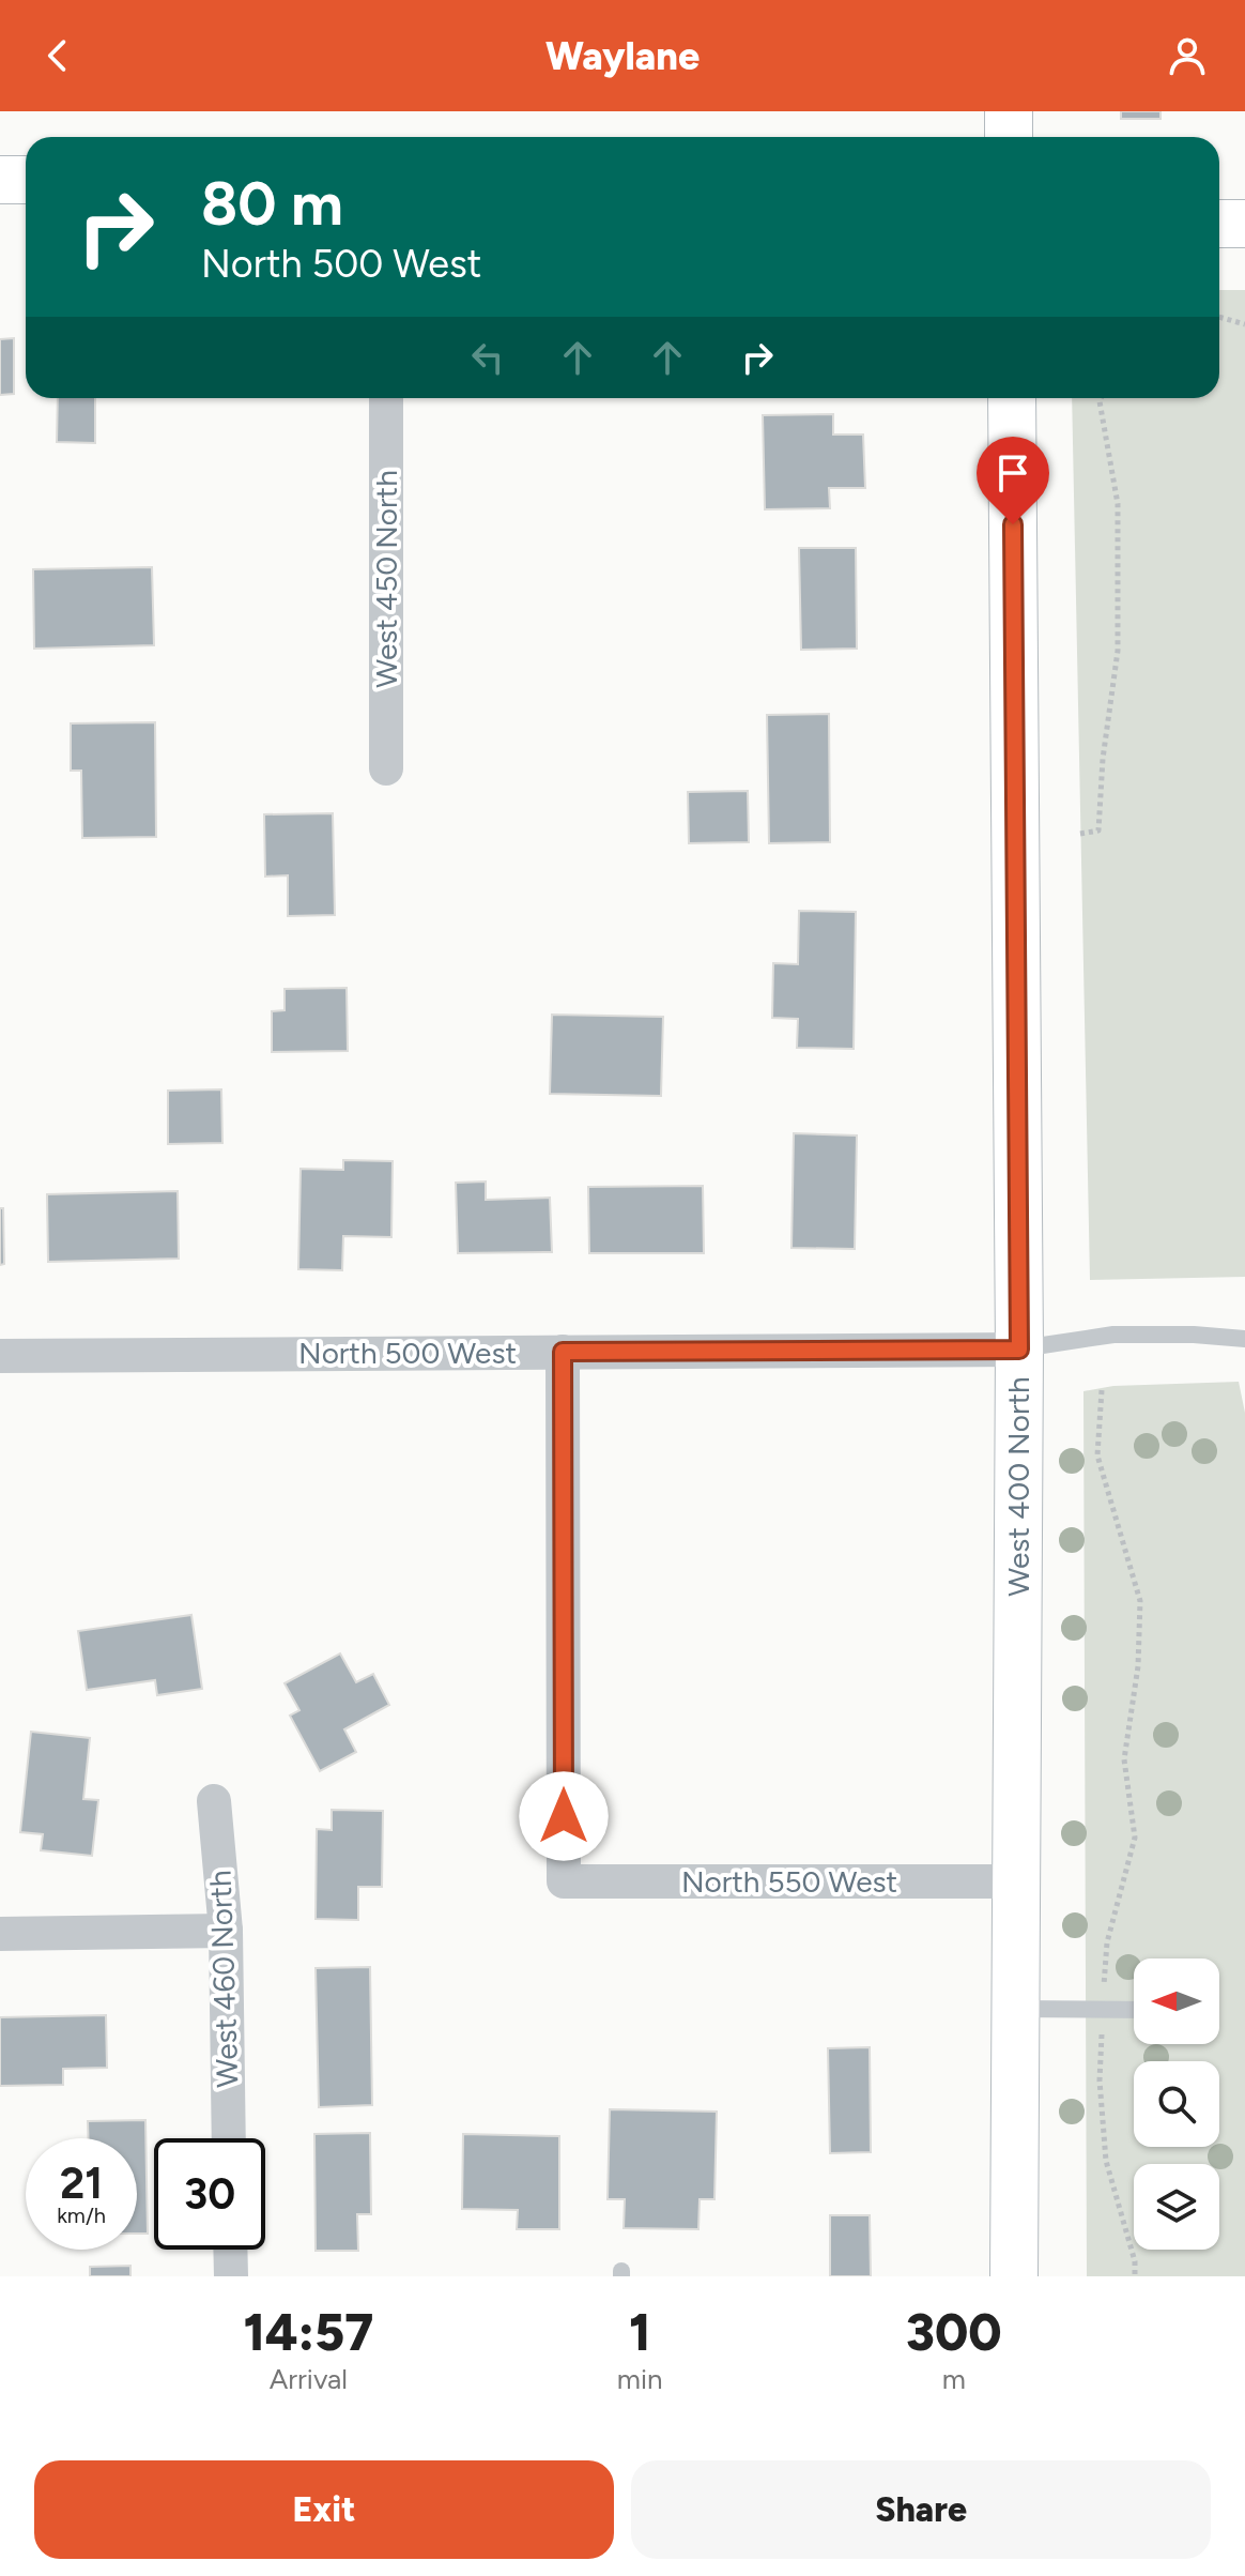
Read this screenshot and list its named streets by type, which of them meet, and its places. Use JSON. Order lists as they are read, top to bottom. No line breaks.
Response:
{"streets":{"main road":["West 400 North"],"street":["West 450 North","North 500 West","North 550 West","West 460 North"]},"crossings":[["North 500 West","West 400 North"],["North 500 West","North 550 West"],["West 400 North","North 550 West"]],"north":"left","page":{"header":"Waylane","turn":["80 m","North 500 West"],"speed":"21 km/h","limit":"30","eta":["14:57","Arrival","1","min","300","m"],"buttons":["Exit","Share"]}}
